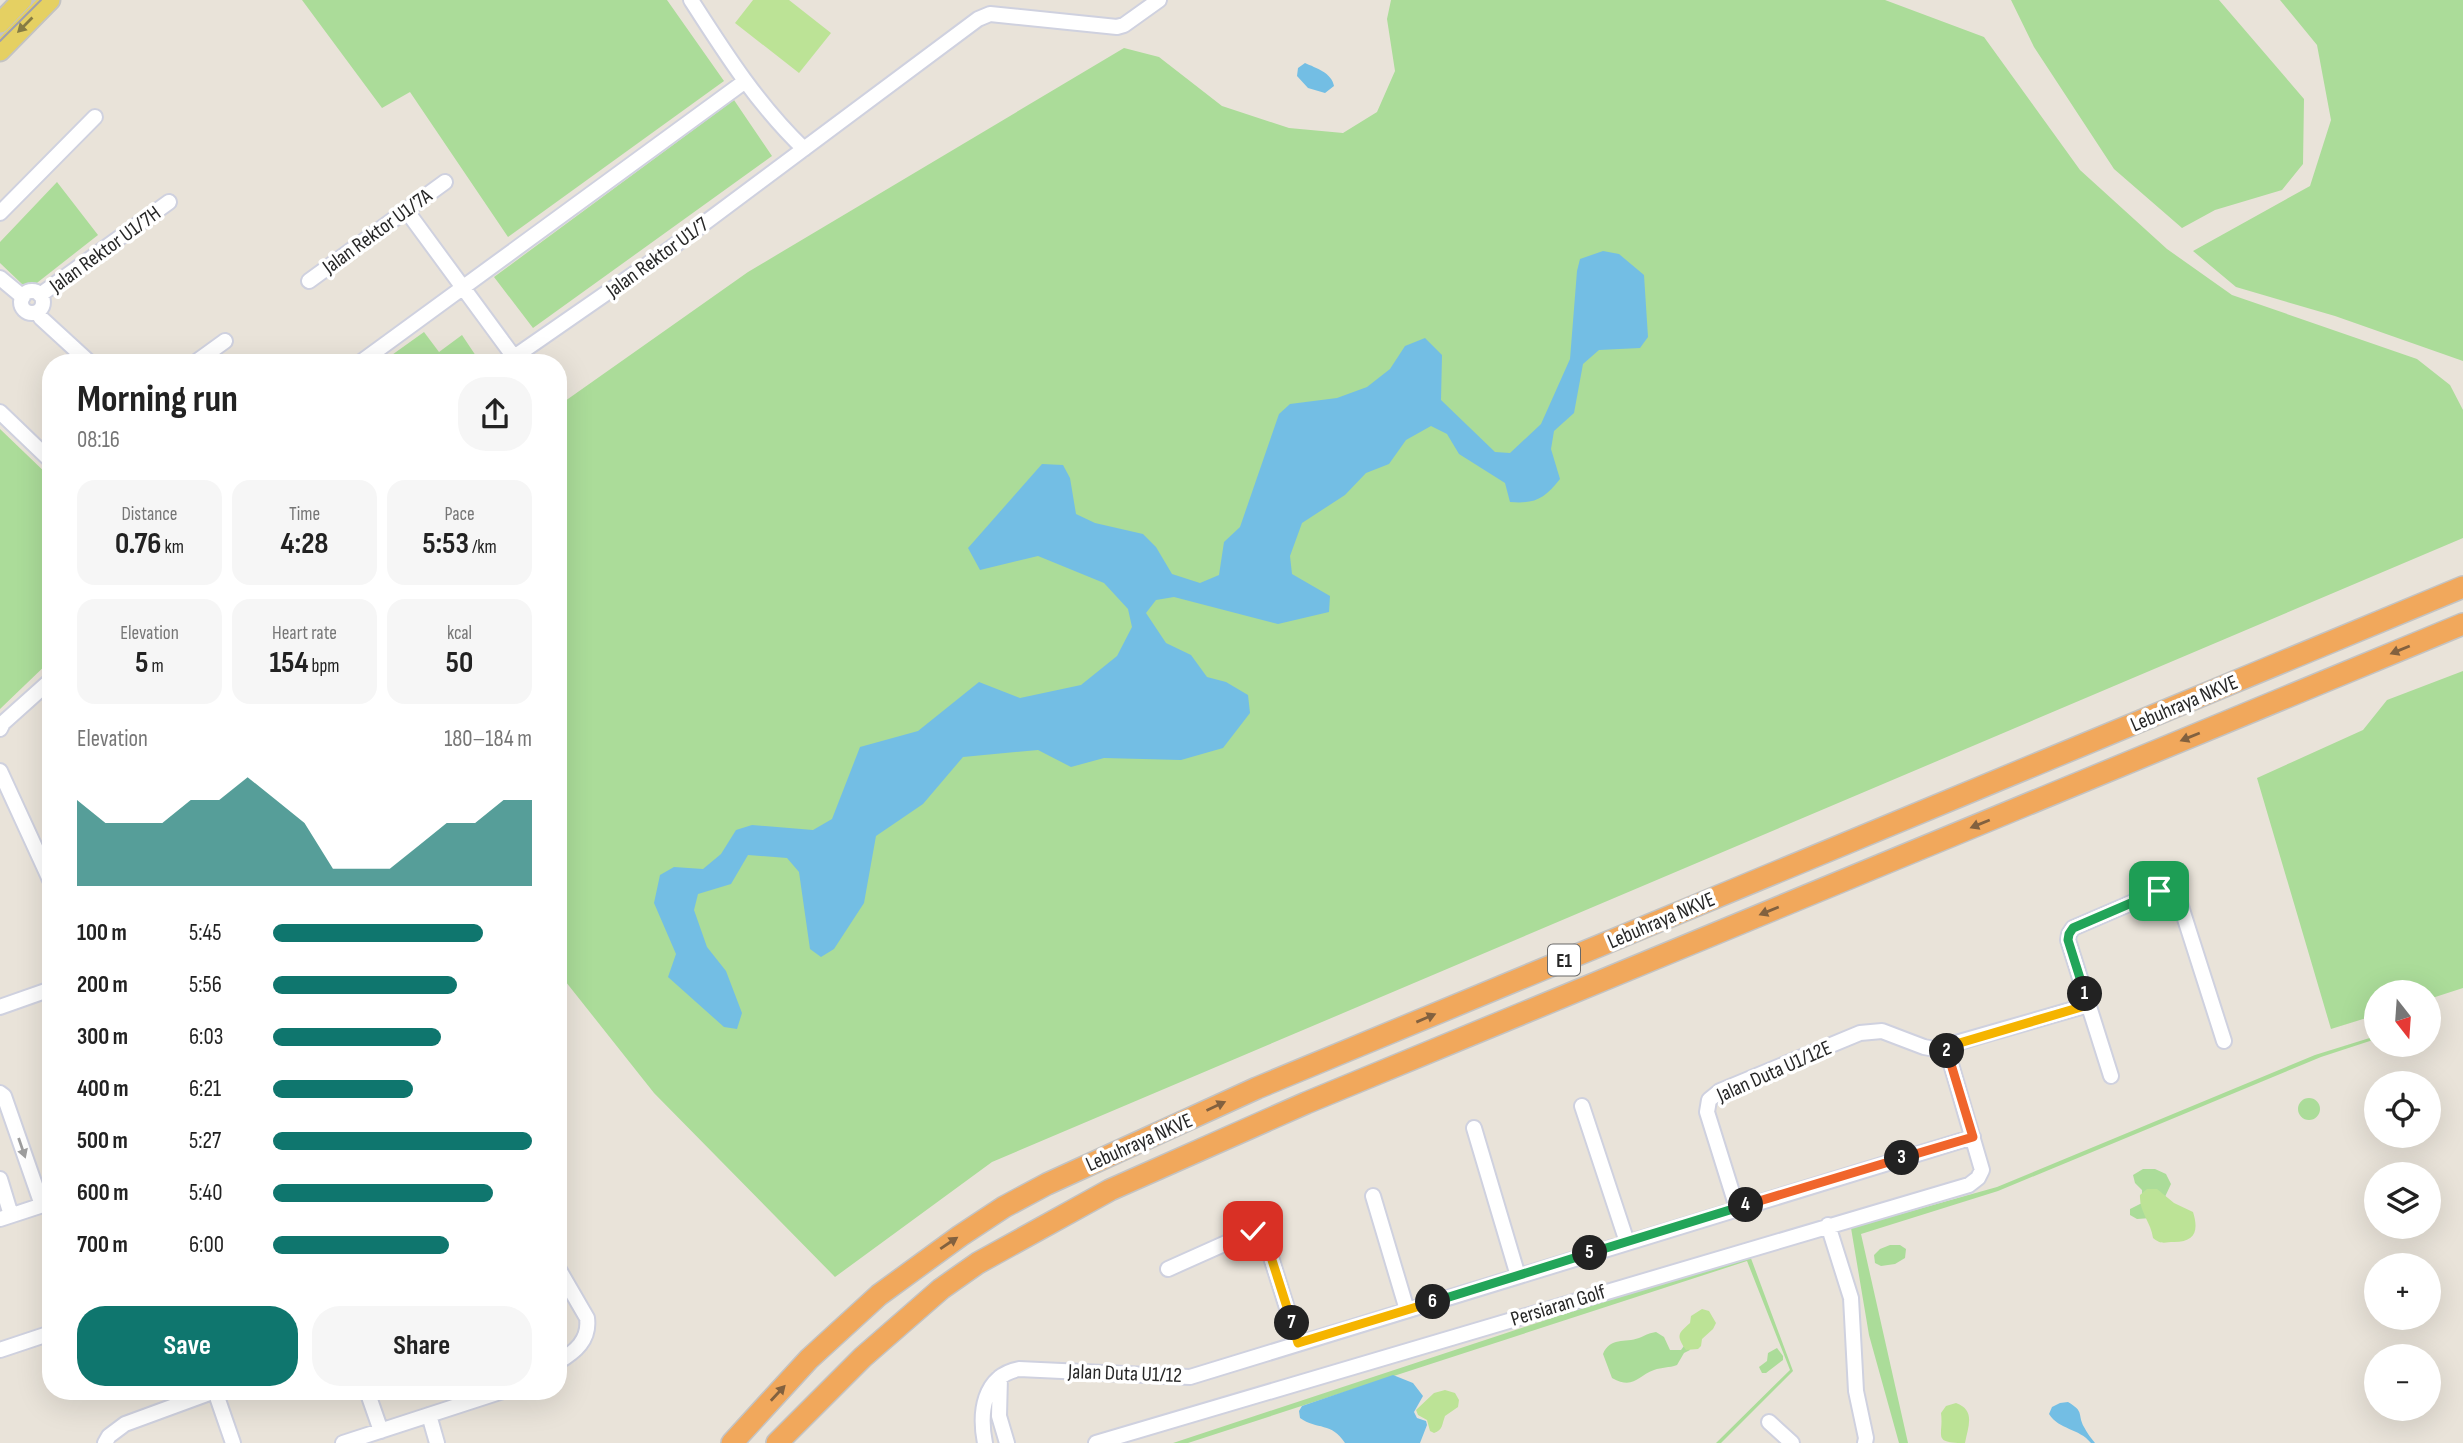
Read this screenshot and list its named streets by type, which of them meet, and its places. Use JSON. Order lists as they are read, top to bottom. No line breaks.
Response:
{"streets":{"highway":["Lebuhraya NKVE","E1"],"street":["Jalan Rektor U1/7A","Jalan Rektor U1/7H","Jalan Rektor U1/7","Jalan Duta U1/12E","Persiaran Golf","Jalan Duta U1/12"]},"crossings":[["Jalan Duta U1/12E","Jalan Duta U1/12"],["Persiaran Golf","Jalan Duta U1/12"]],"north":"bottom","page":{"heading":["Morning run","08:16"],"stats":[["Distance","0.76 km"],["Time","4:28"],["Pace","5:53 /km"],["Elevation","5 m"],["Heart rate","154 bpm"],["kcal","50"]],"chart":["Elevation","180–184 m"],"list":[{"name":"100 m","note":"5:45"},{"name":"200 m","note":"5:56"},{"name":"300 m","note":"6:03"},{"name":"400 m","note":"6:21"},{"name":"500 m","note":"5:27"},{"name":"600 m","note":"5:40"},{"name":"700 m","note":"6:00"}],"pins":["1","2","3","4","5","6","7"],"map_buttons":["+","−"],"buttons":["Save","Share"]}}
